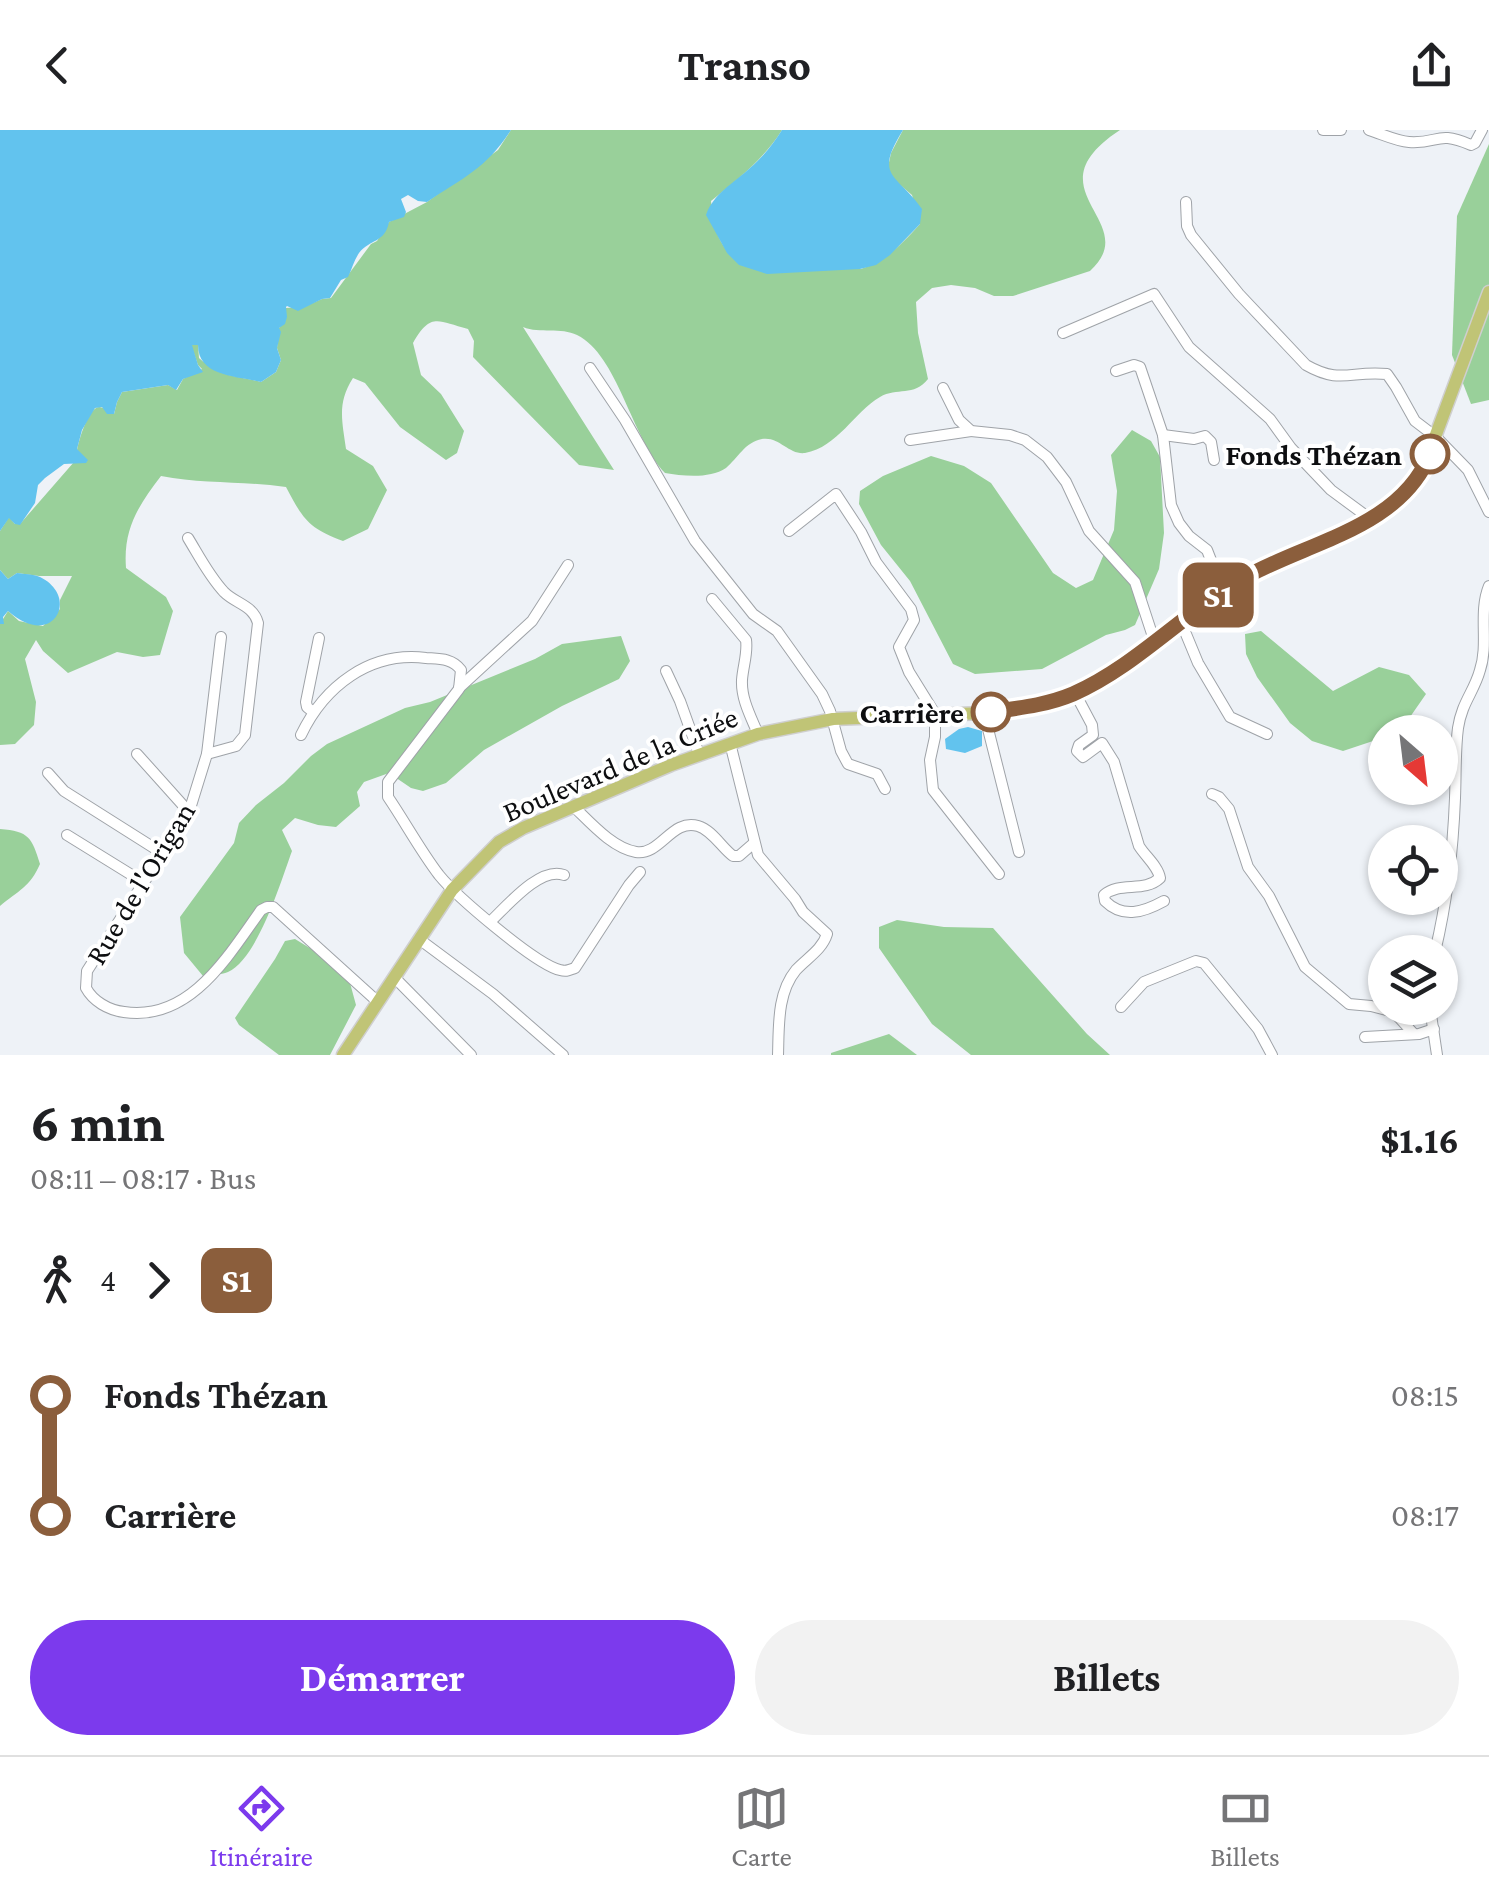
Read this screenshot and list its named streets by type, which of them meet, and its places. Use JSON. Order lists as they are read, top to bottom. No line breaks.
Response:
{"streets":{"main road":["Boulevard de la Criée"],"street":["Rue de l'Origan"]},"crossings":[["Boulevard de la Criée","Rue de l'Origan"]],"places":["Fonds Thézan","Carrière"],"lines":["bus line S1"],"north":"bottom right","page":{"header":"Transo","on_map":"S1","heading":["6 min","08:11 – 08:17 · Bus","$1.16"],"legs":["4","S1"],"list":[{"name":"Fonds Thézan","value":"08:15"},{"name":"Carrière","value":"08:17"}],"buttons":["Démarrer","Billets"],"tabs":["Itinéraire","Carte","Billets"]}}
